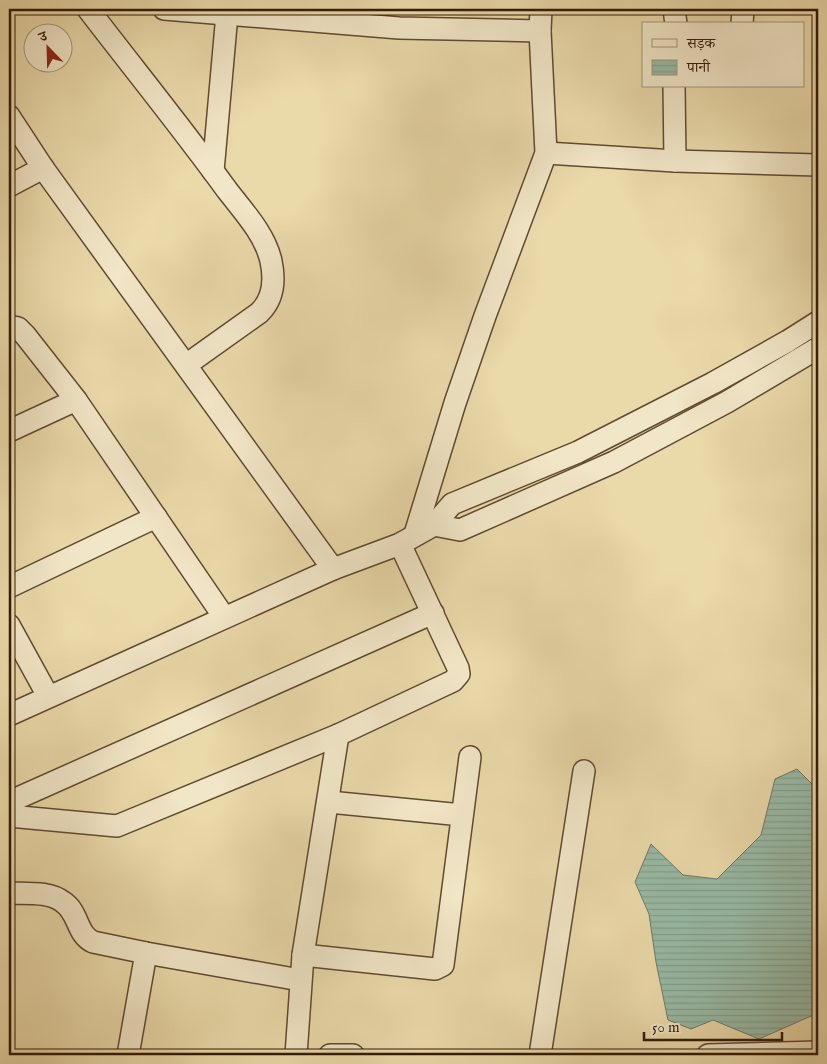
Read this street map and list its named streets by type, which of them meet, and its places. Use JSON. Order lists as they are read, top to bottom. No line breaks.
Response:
{"legend":["सड़क","पानी"],"scale_bar":"50 m","north":"top left"}
